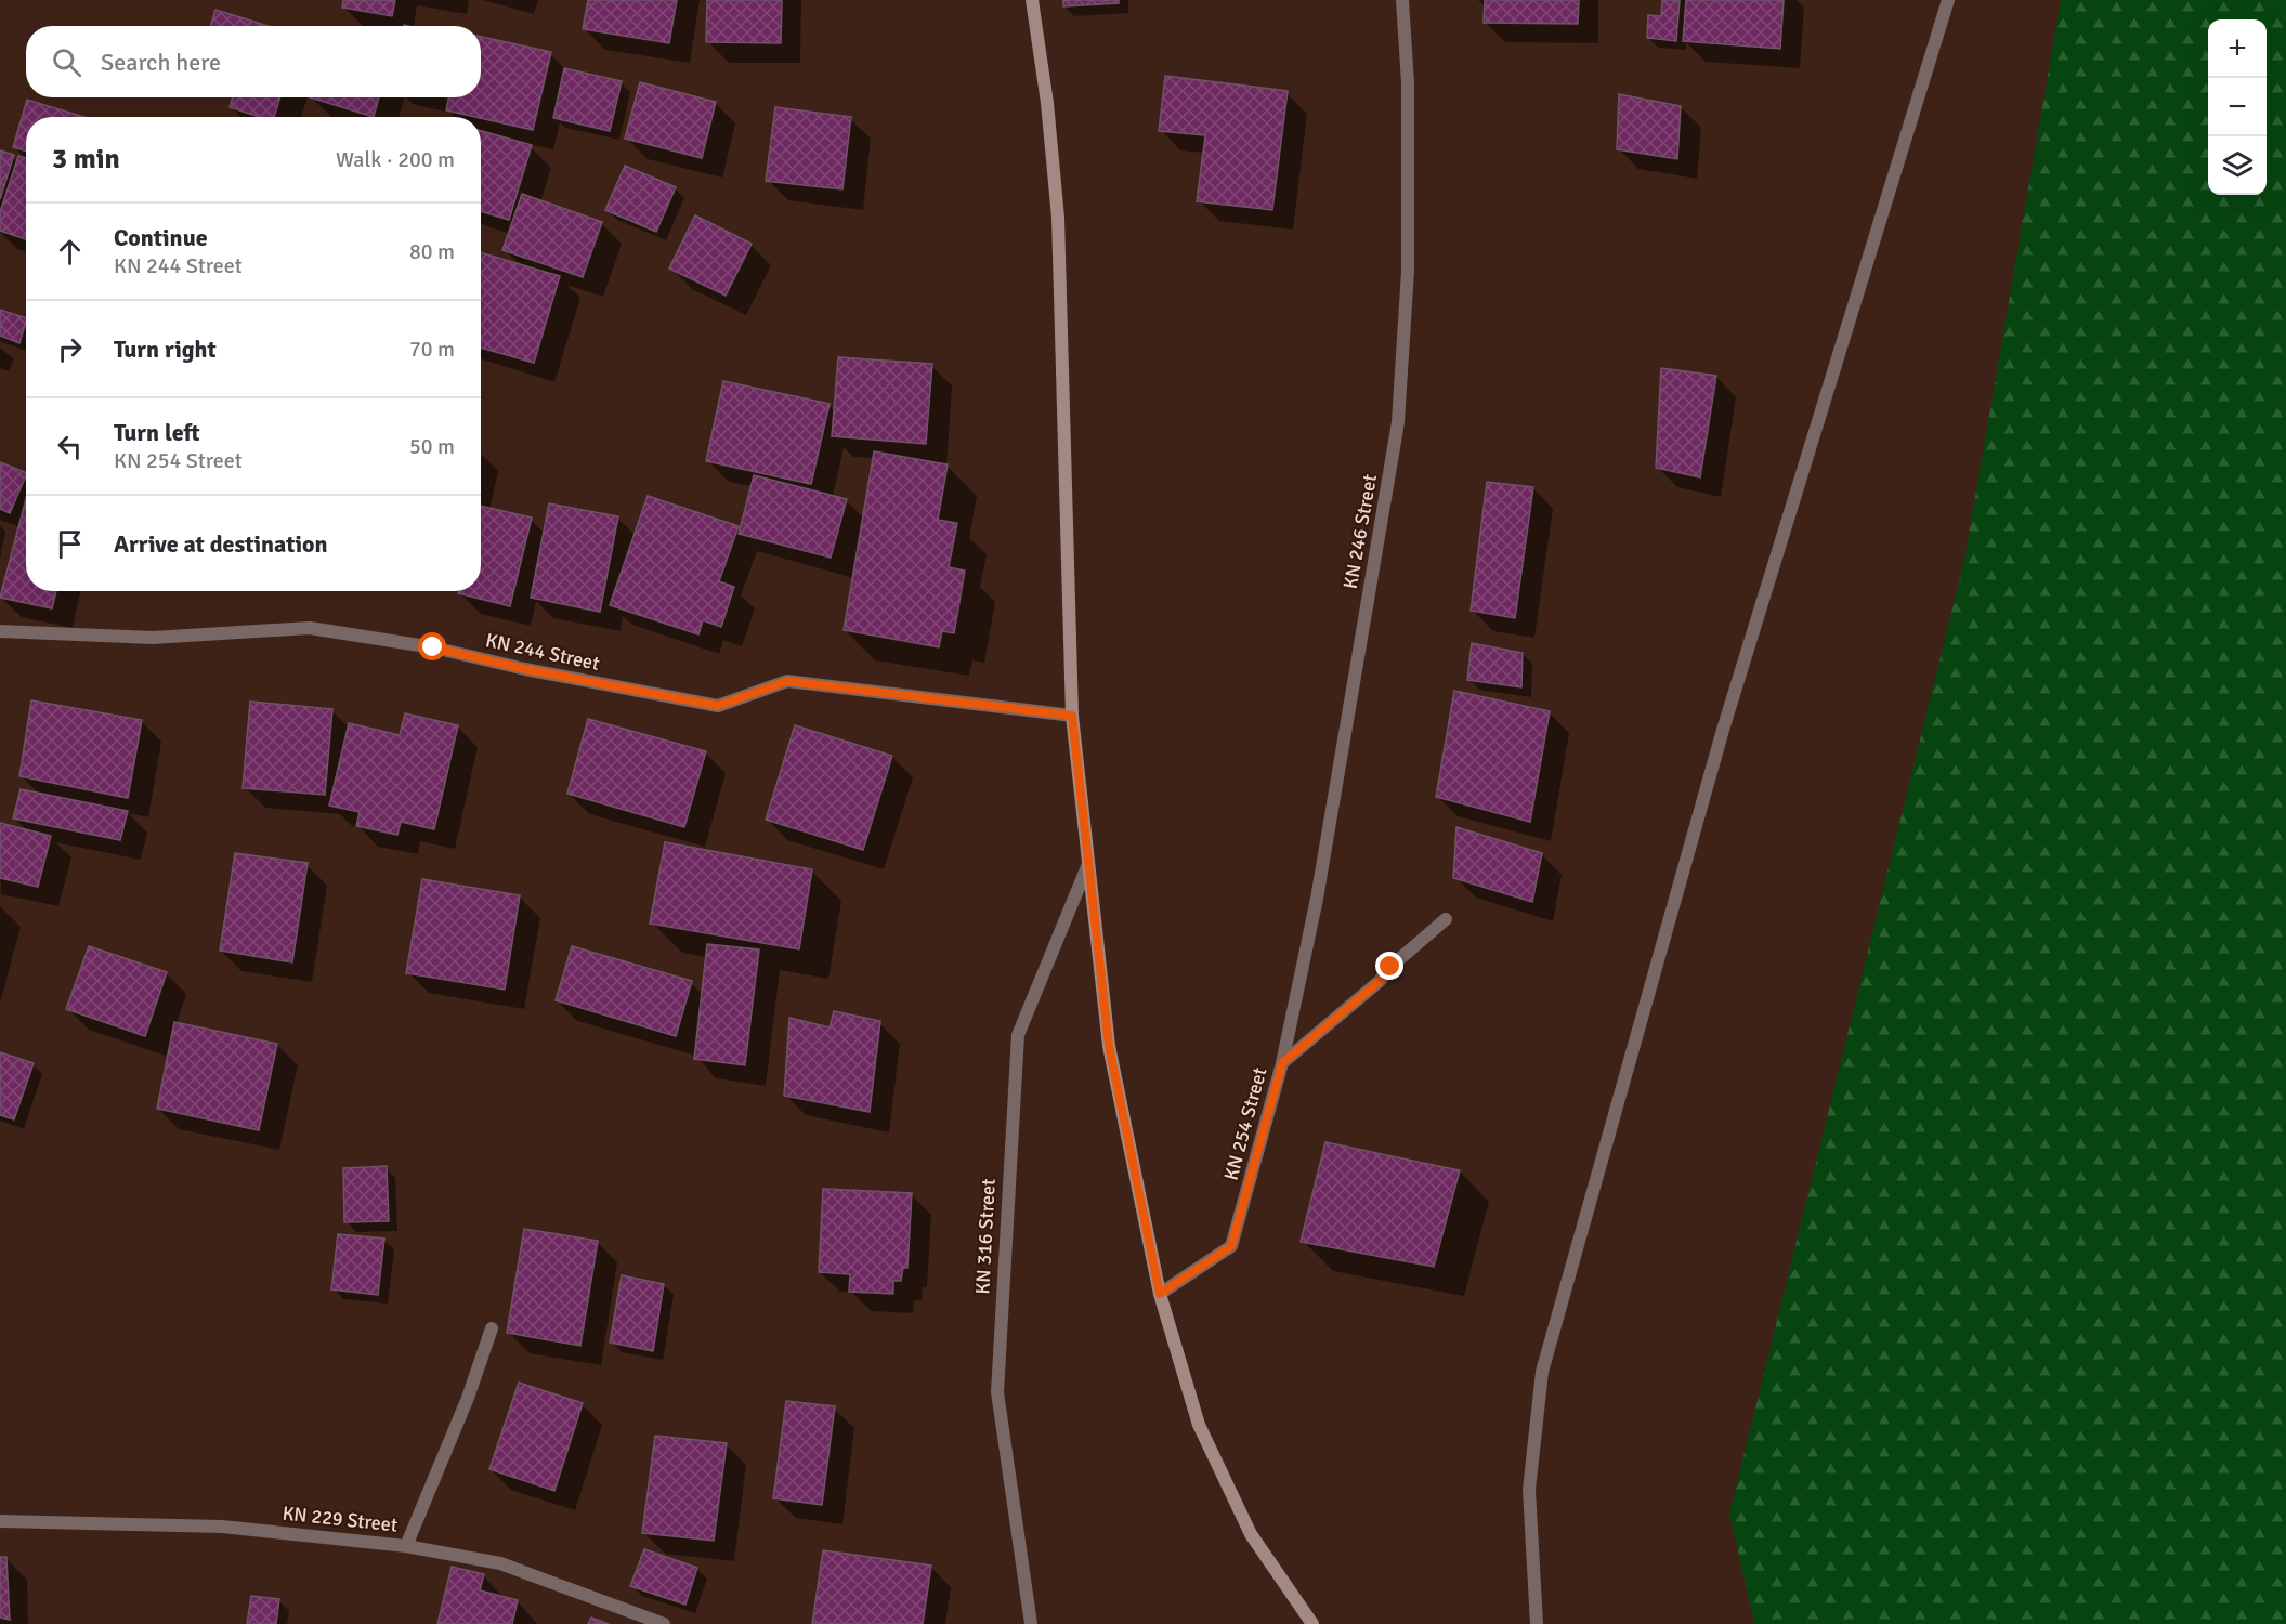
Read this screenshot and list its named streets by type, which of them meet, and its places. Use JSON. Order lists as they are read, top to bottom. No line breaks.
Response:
{"streets":{"street":["KN 246 Street","KN 244 Street","KN 254 Street","KN 316 Street","KN 229 Street"]},"crossings":[["KN 246 Street","KN 254 Street"]],"page":{"map_buttons":["+","−"],"search":"Search here","heading":["3 min","Walk · 200 m"],"list":[["Continue","KN 244 Street","80 m"],["Turn right","70 m"],["Turn left","KN 254 Street","50 m"],"Arrive at destination"]}}
